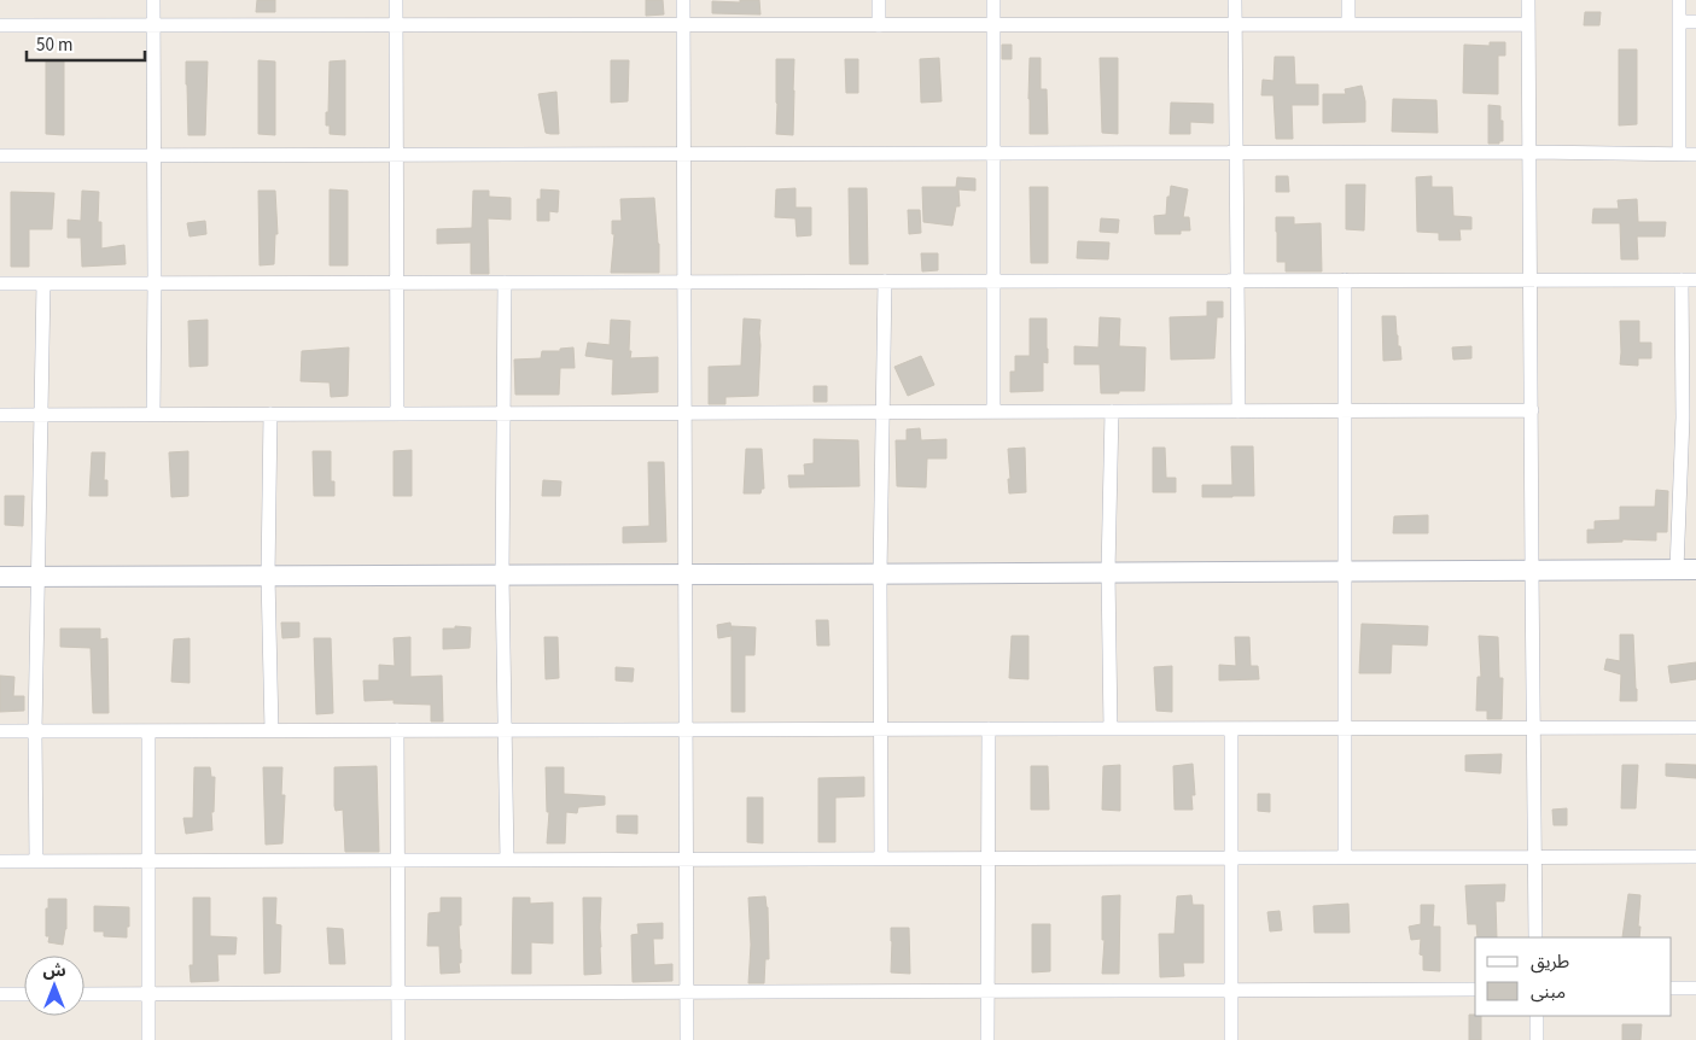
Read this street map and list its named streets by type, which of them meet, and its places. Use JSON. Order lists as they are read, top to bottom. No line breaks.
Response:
{"legend":["طريق","مبنى"],"scale_bar":"50 m","north":"top"}
